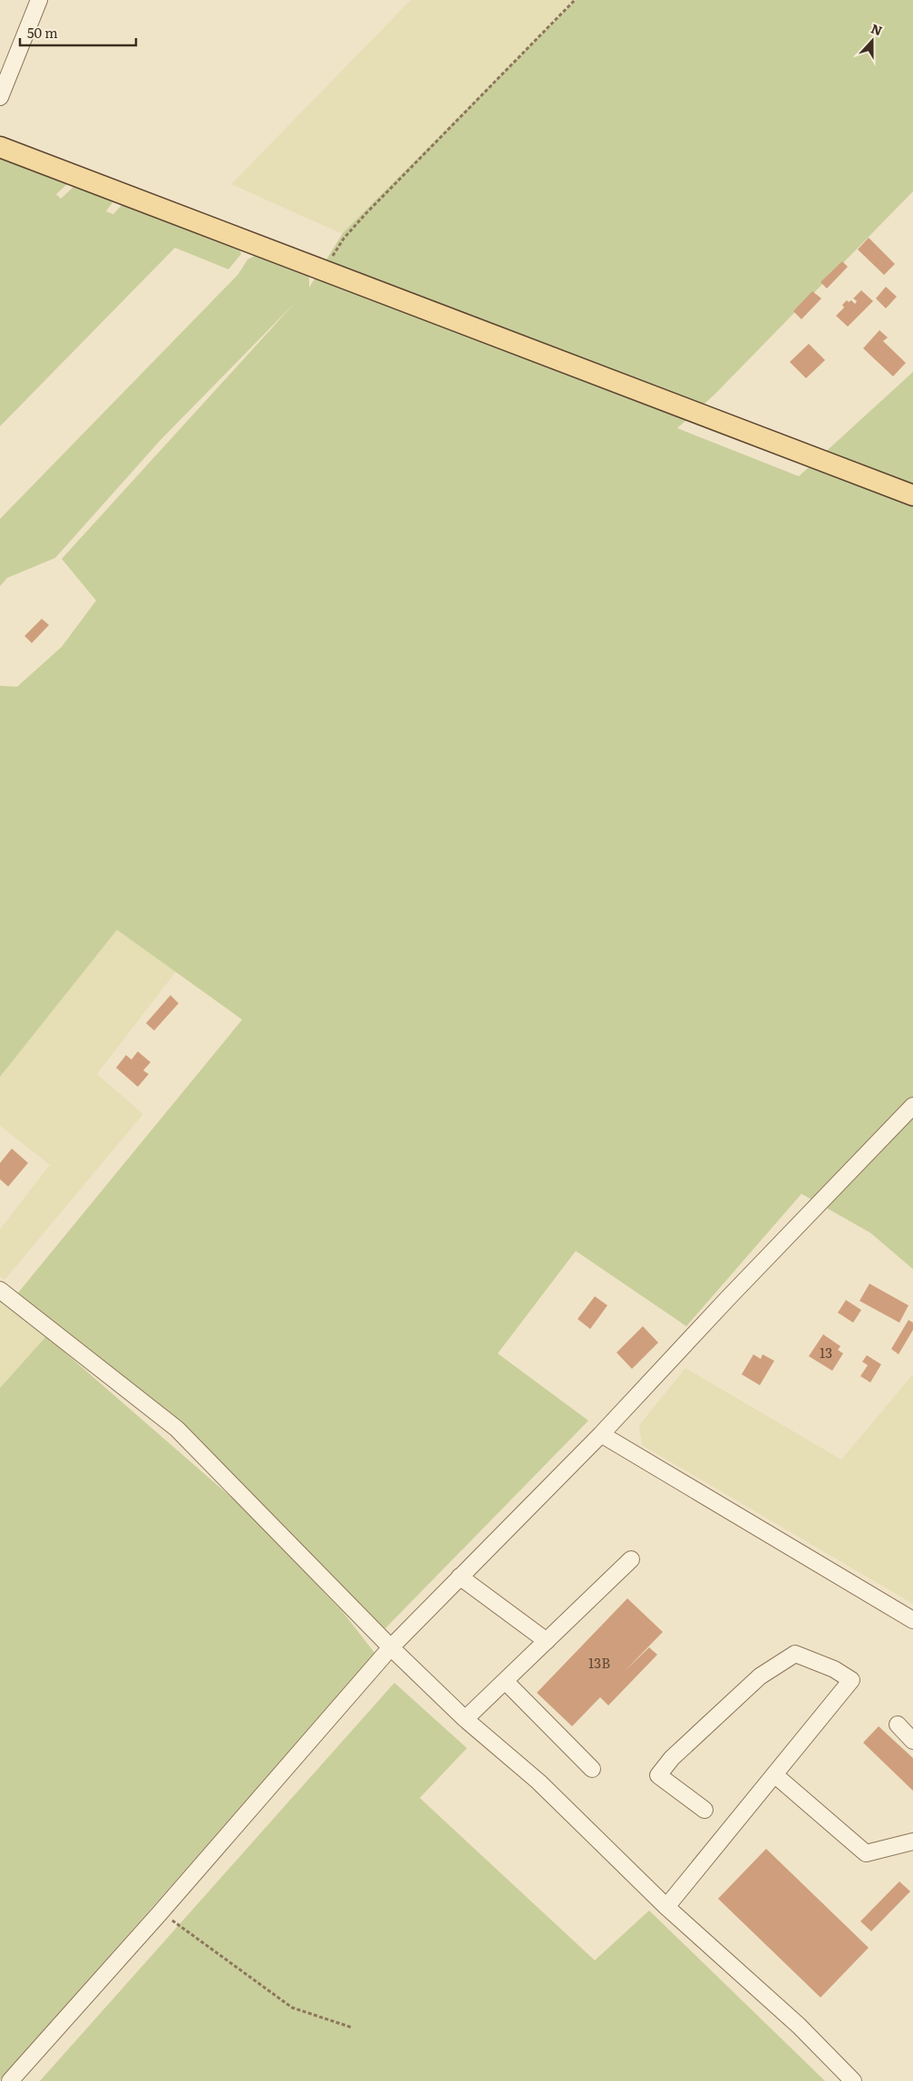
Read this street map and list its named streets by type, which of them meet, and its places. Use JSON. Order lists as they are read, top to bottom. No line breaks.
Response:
{"house_numbers":["13","13B"],"scale_bar":"50 m","north":"top"}
